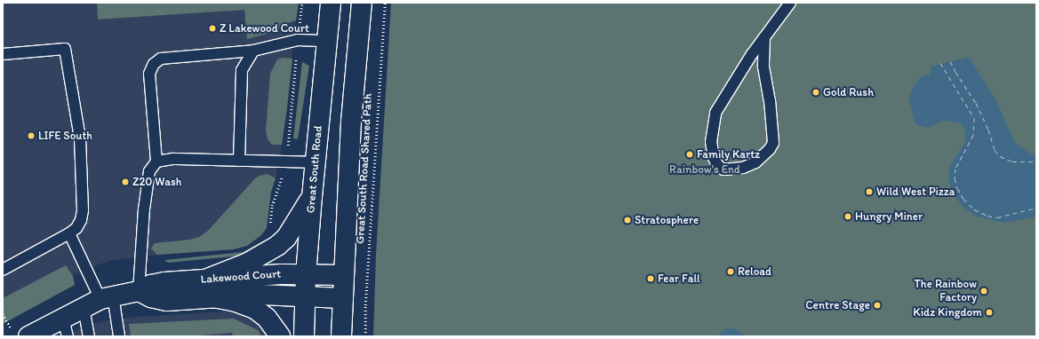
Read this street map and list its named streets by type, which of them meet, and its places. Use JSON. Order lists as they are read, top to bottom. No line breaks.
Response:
{"streets":{"main road":["Great South Road","Lakewood Court"],"path":["Great South Road Shared Path"]},"crossings":[["Great South Road","Lakewood Court"]],"parks":["Rainbow's End"],"places":["Z Lakewood Court","Gold Rush","LIFE South","Family Kartz","Z20 Wash","Wild West Pizza","Hungry Miner","Stratosphere","Reload","Fear Fall","The Rainbow Factory","Centre Stage","Kidz Kingdom"]}
